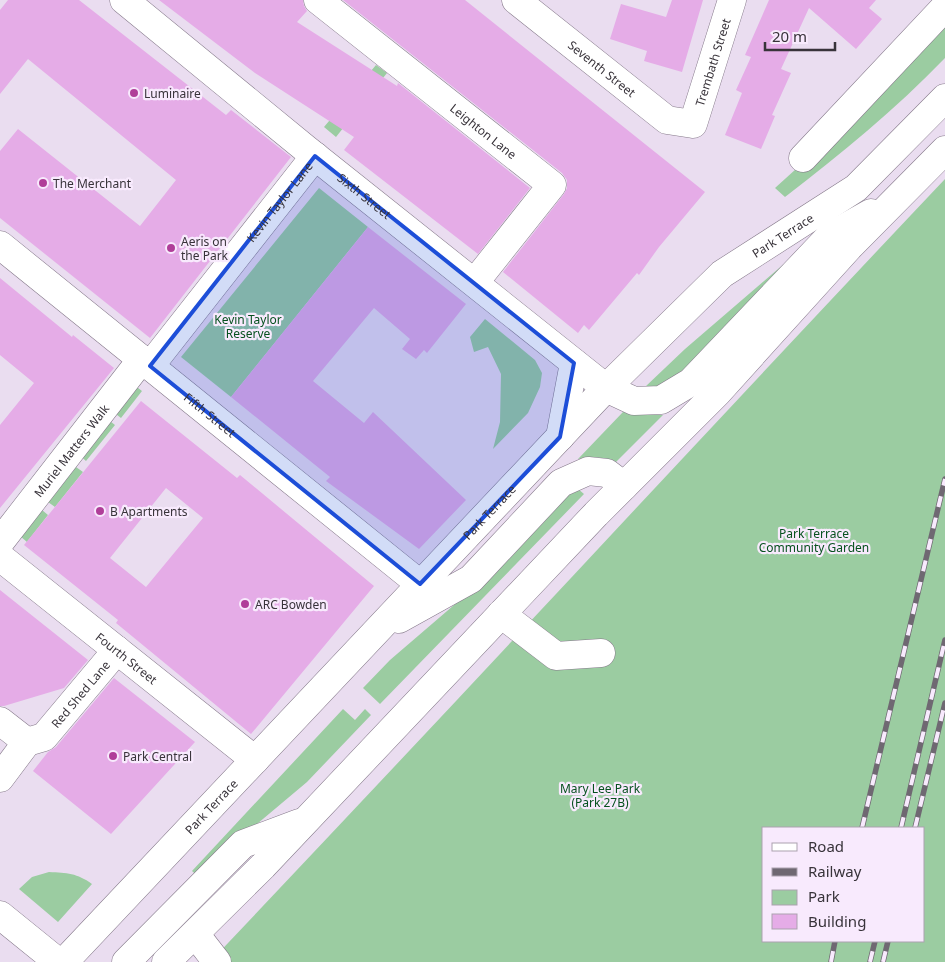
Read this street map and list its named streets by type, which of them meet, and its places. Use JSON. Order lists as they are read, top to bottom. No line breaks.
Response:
{"streets":{"main road":["Trembath Street","Seventh Street","Leighton Lane","Sixth Street","Kevin Taylor Lane","Park Terrace","Fifth Street","Muriel Matters Walk","Fourth Street","Red Shed Lane"]},"crossings":[["Trembath Street","Seventh Street"],["Leighton Lane","Sixth Street"],["Sixth Street","Kevin Taylor Lane"],["Sixth Street","Park Terrace"],["Kevin Taylor Lane","Fifth Street"],["Kevin Taylor Lane","Muriel Matters Walk"],["Park Terrace","Fifth Street"],["Park Terrace","Fourth Street"],["Fifth Street","Muriel Matters Walk"],["Fourth Street","Red Shed Lane"]],"parks":["Kevin Taylor Reserve","Park Terrace Community Garden","Mary Lee Park (Park 27B)"],"places":["Luminaire","The Merchant","Aeris on the Park","B Apartments","ARC Bowden","Park Central"],"legend":["Road","Railway","Park","Building"],"scale_bar":"20 m"}
